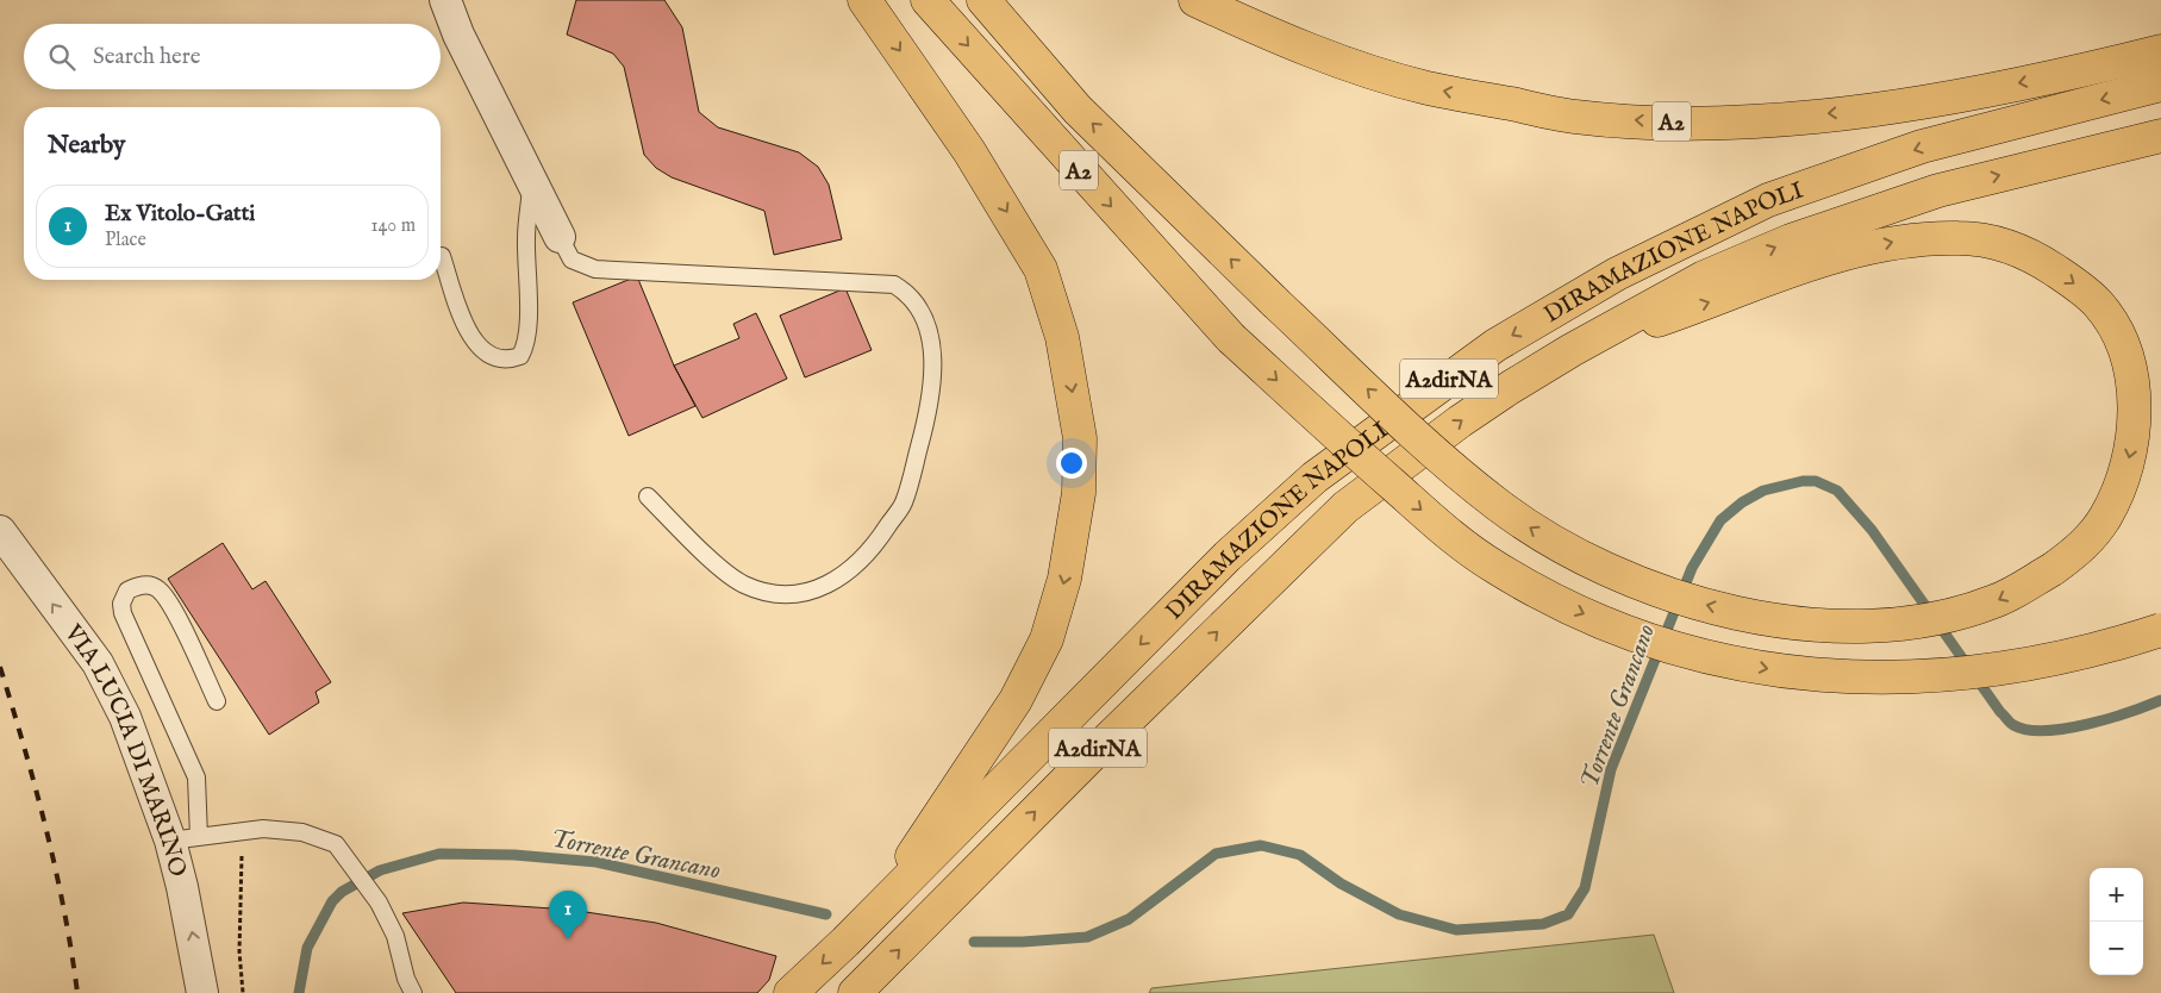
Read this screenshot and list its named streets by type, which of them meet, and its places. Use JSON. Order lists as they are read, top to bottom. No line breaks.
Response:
{"streets":{"highway":["A2","DIRAMAZIONE NAPOLI","A2dirNA"],"street":["VIA LUCIA DI MARINO"]},"one_way":["VIA LUCIA DI MARINO"],"water":["Torrente Grancano"],"page":{"search":"Search here","heading":"Nearby","list":[{"mark":"1","name":"Ex Vitolo-Gatti","note":"Place","value":"140 m"}],"map_buttons":["+","−"],"pins":"1"}}
